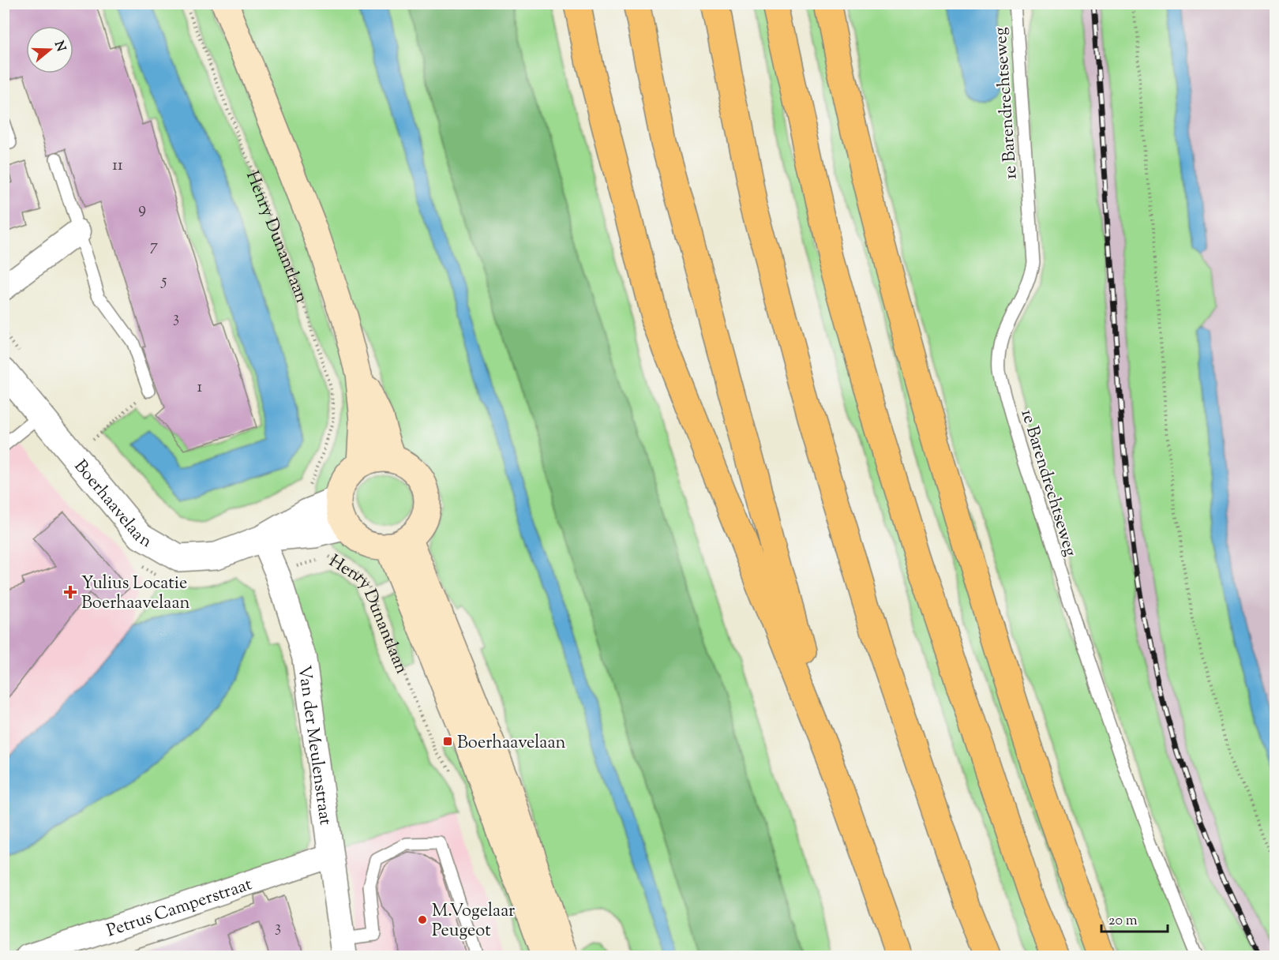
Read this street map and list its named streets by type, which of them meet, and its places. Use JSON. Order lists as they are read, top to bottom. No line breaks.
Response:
{"streets":{"main road":["Henry Dunantlaan"],"street":["Boerhaavelaan","Van der Meulenstraat","Petrus Camperstraat"],"lane":["1e Barendrechtseweg"]},"crossings":[["Henry Dunantlaan","Boerhaavelaan"],["Boerhaavelaan","Van der Meulenstraat"],["Van der Meulenstraat","Petrus Camperstraat"]],"places":{"health":["Yulius Locatie Boerhaavelaan"],"transit":["Boerhaavelaan"],"other":["M.Vogelaar Peugeot"]},"house_numbers":["11","9","7","5","3","1","3"],"scale_bar":"20 m","north":"right"}
